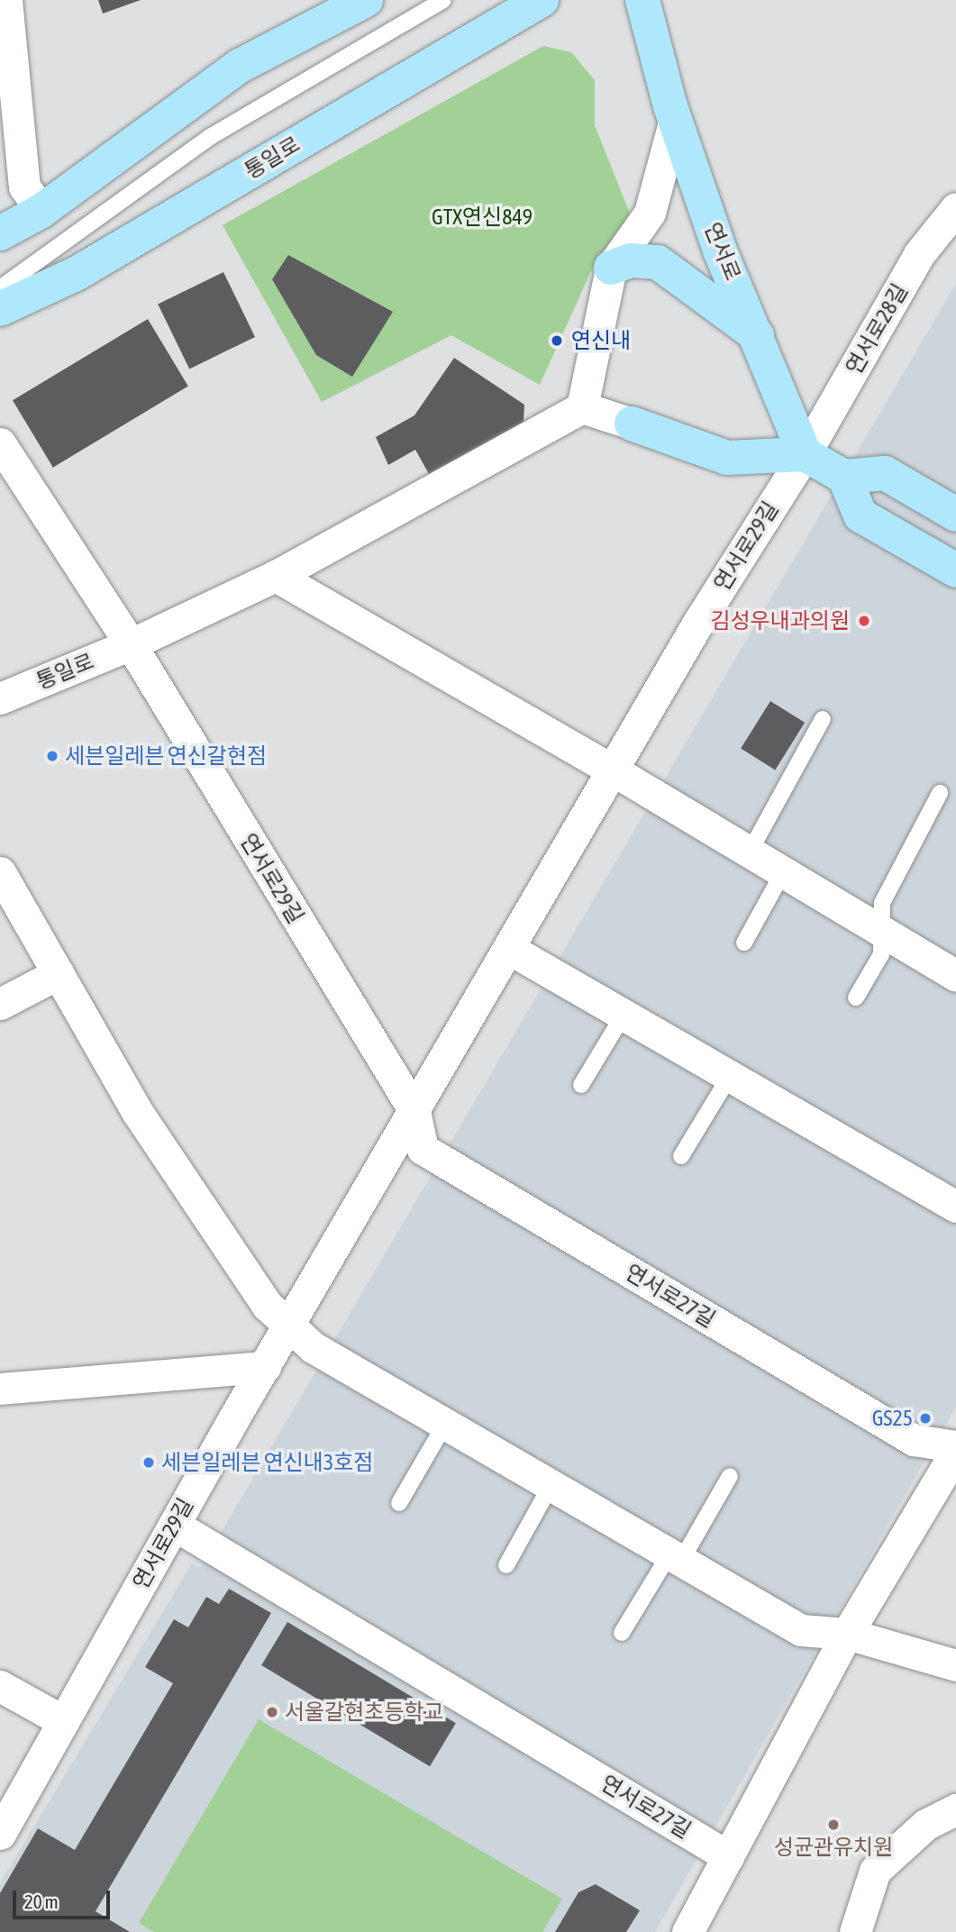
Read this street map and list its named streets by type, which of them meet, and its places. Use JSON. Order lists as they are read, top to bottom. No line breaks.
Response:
{"streets":{"main road":["통일로","연서로"],"street":["연서로28길","연서로29길","연서로27길"]},"crossings":[["통일로","연서로29길"],["연서로","연서로28길"],["연서로","연서로29길"],["연서로28길","연서로29길"],["연서로29길","연서로27길"]],"parks":["GTX연신849"],"places":["연신내","김성우내과의원","세븐일레븐 연신갈현점","GS25","세븐일레븐 연신내3호점","서울갈현초등학교","성균관유치원"],"scale_bar":"20 m"}
